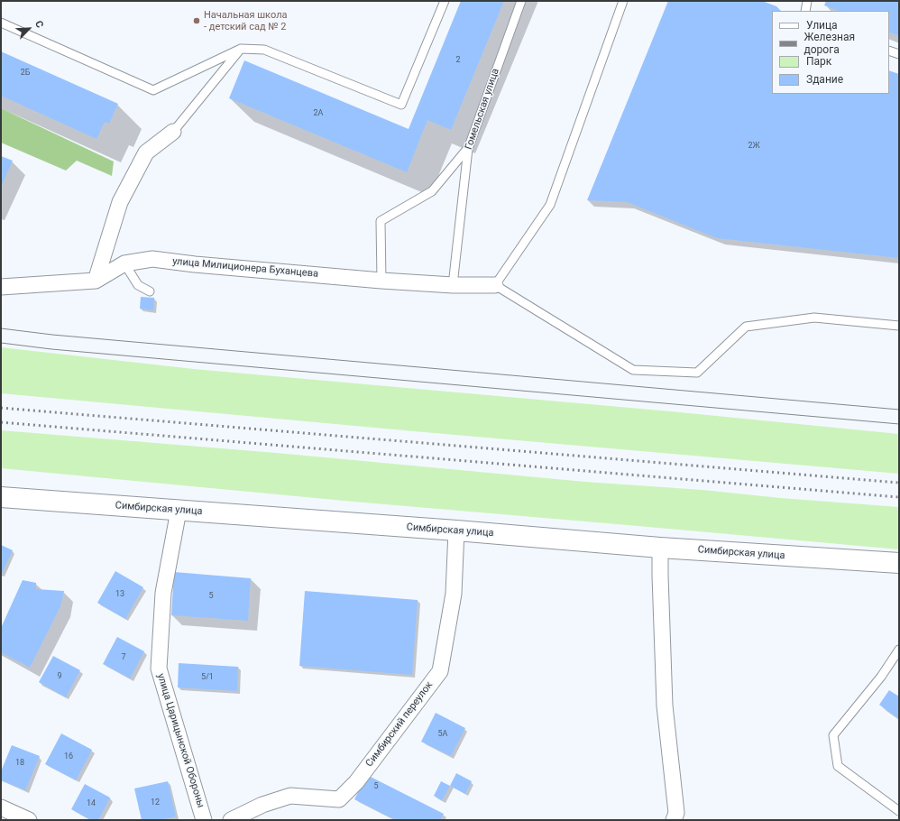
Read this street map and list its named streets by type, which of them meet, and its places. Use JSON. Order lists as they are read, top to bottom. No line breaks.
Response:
{"streets":{"main road":["Симбирская улица"],"street":["улица Милиционера Буханцева","Симбирский переулок","улица Царицынской Обороны"],"lane":["Гомельская улица"]},"crossings":[["Гомельская улица","улица Милиционера Буханцева"],["Симбирская улица","Симбирский переулок"],["Симбирская улица","улица Царицынской Обороны"]],"places":["Начальная школа - детский сад № 2"],"house_numbers":["2","2Б","2А","2Ж","13","5","7","9","5/1","5А","16","18","5","12","14"],"legend":["Улица","Железная дорога","Парк","Здание"],"north":"top right"}
